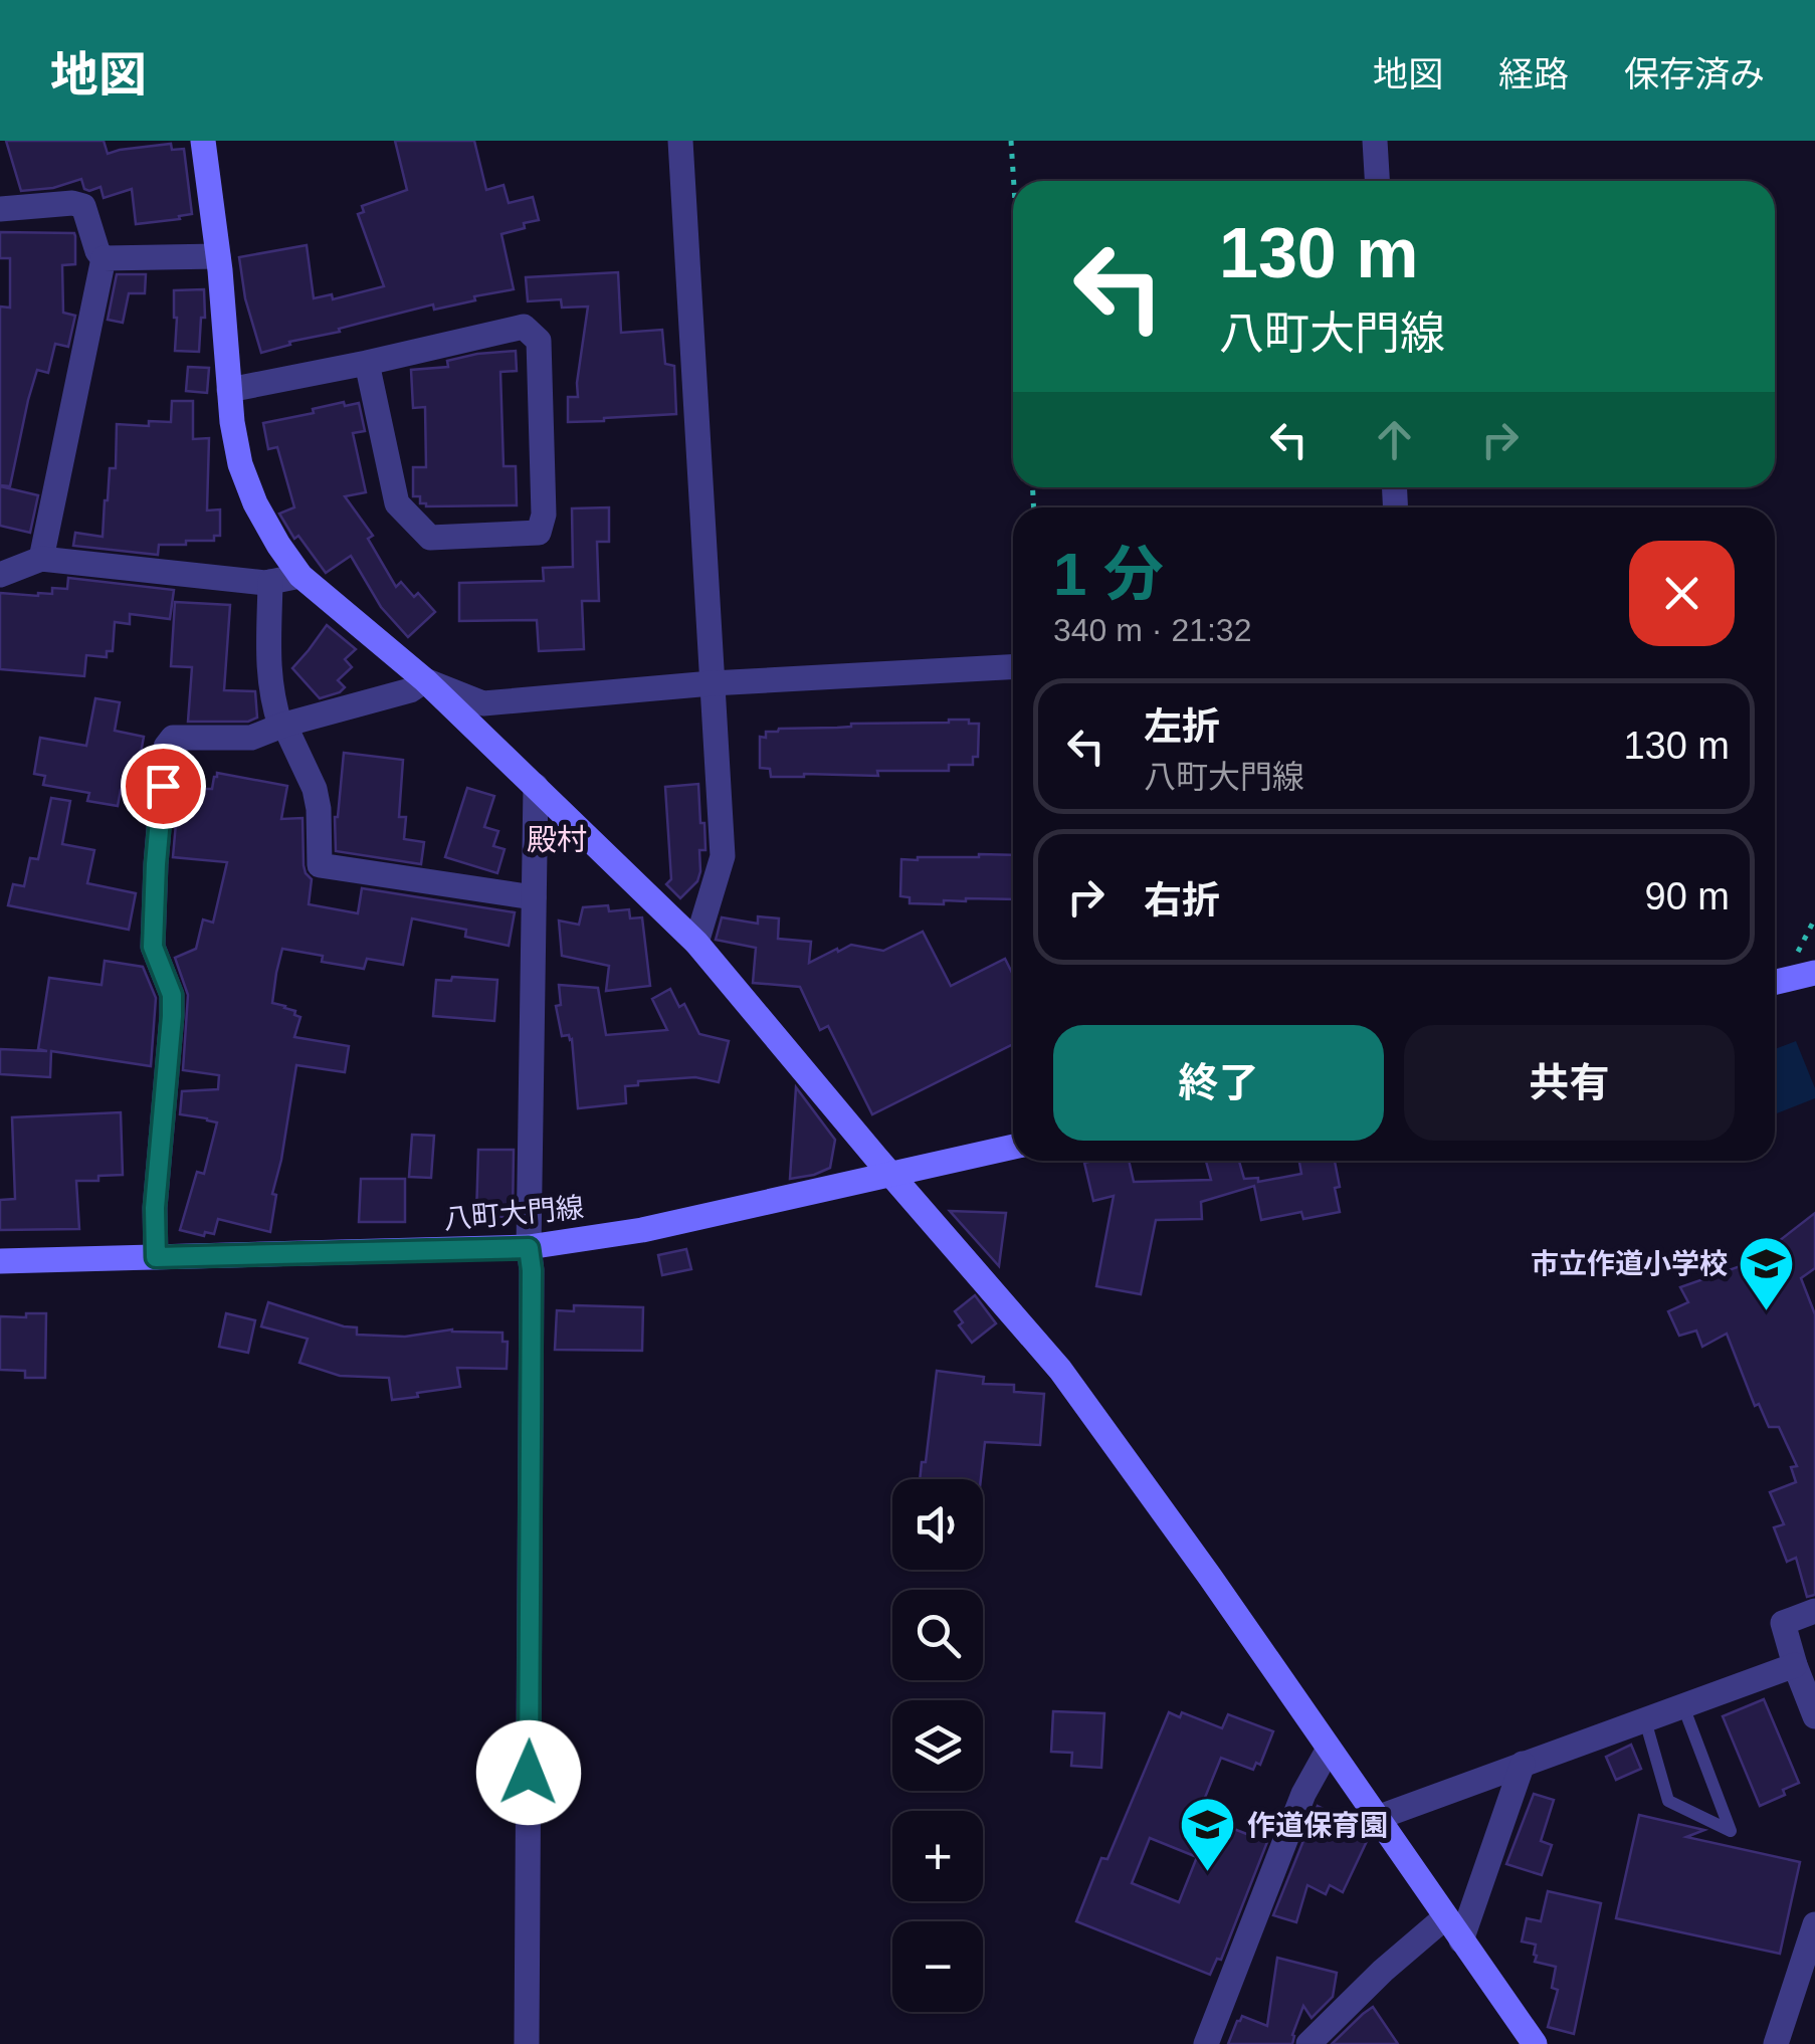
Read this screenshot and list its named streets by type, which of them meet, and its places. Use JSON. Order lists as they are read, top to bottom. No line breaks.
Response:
{"streets":{"street":["八町大門線"]},"districts":["殿村"],"places":{"school or university":["市立作道小学校","作道保育園"]},"page":{"header":"地図","nav":["地図","経路","保存済み"],"turn":["130 m","八町大門線"],"heading":["1 分","340 m · 21:32"],"list":[{"name":"左折","note":"八町大門線","value":"130 m"},{"name":"右折","value":"90 m"}],"buttons":["終了","共有"],"map_buttons":["+","−"]}}
